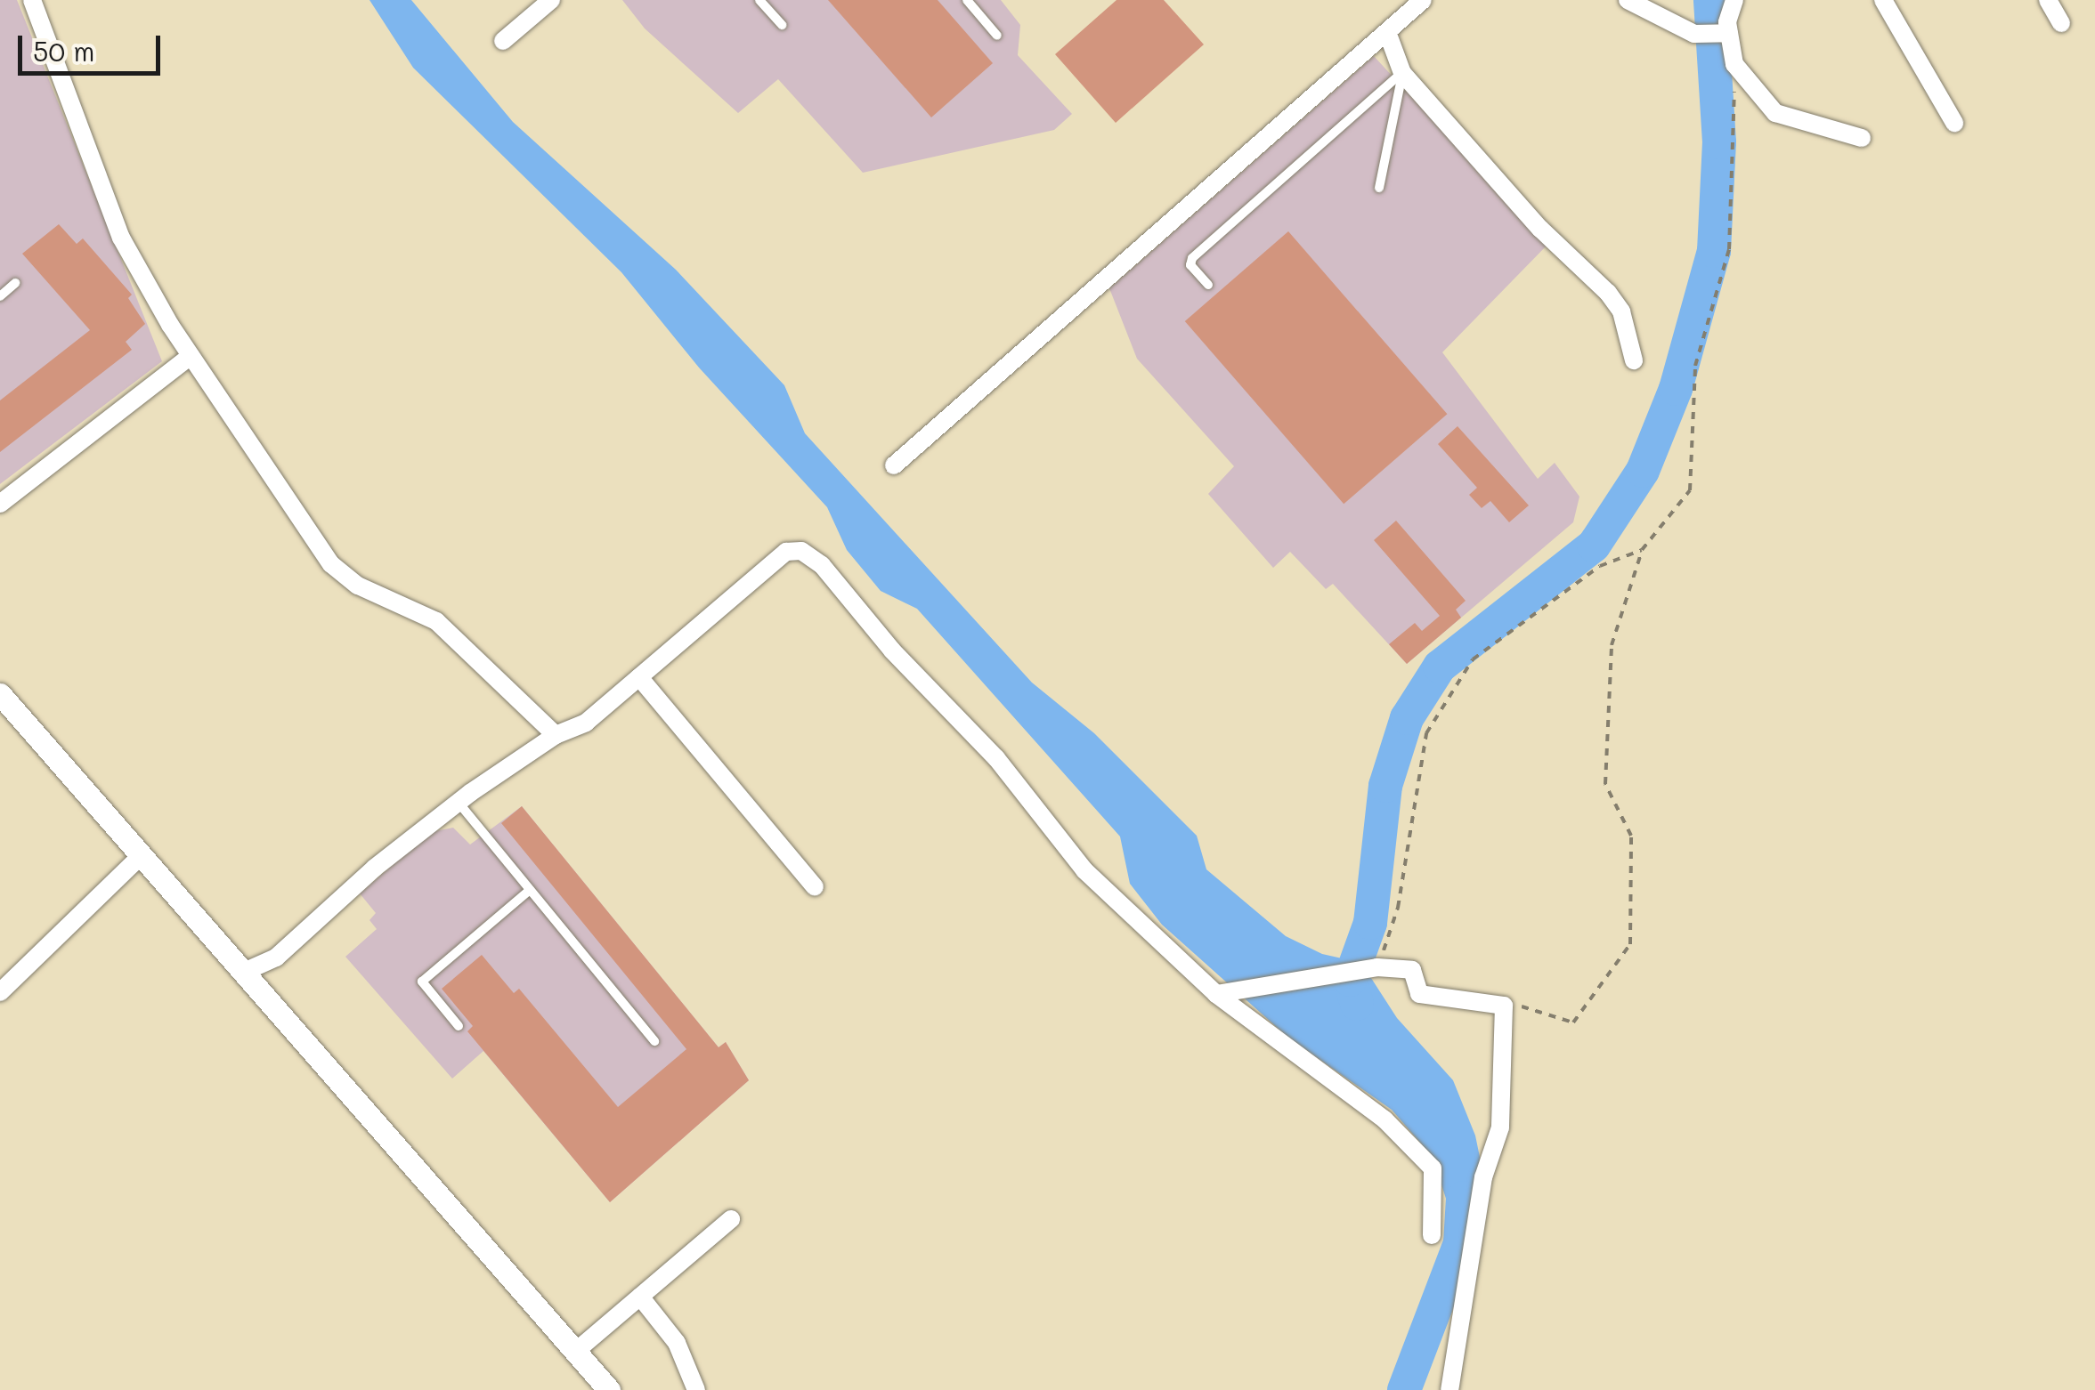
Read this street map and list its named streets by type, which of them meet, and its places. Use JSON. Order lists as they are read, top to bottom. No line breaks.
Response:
{"scale_bar":"50 m"}
